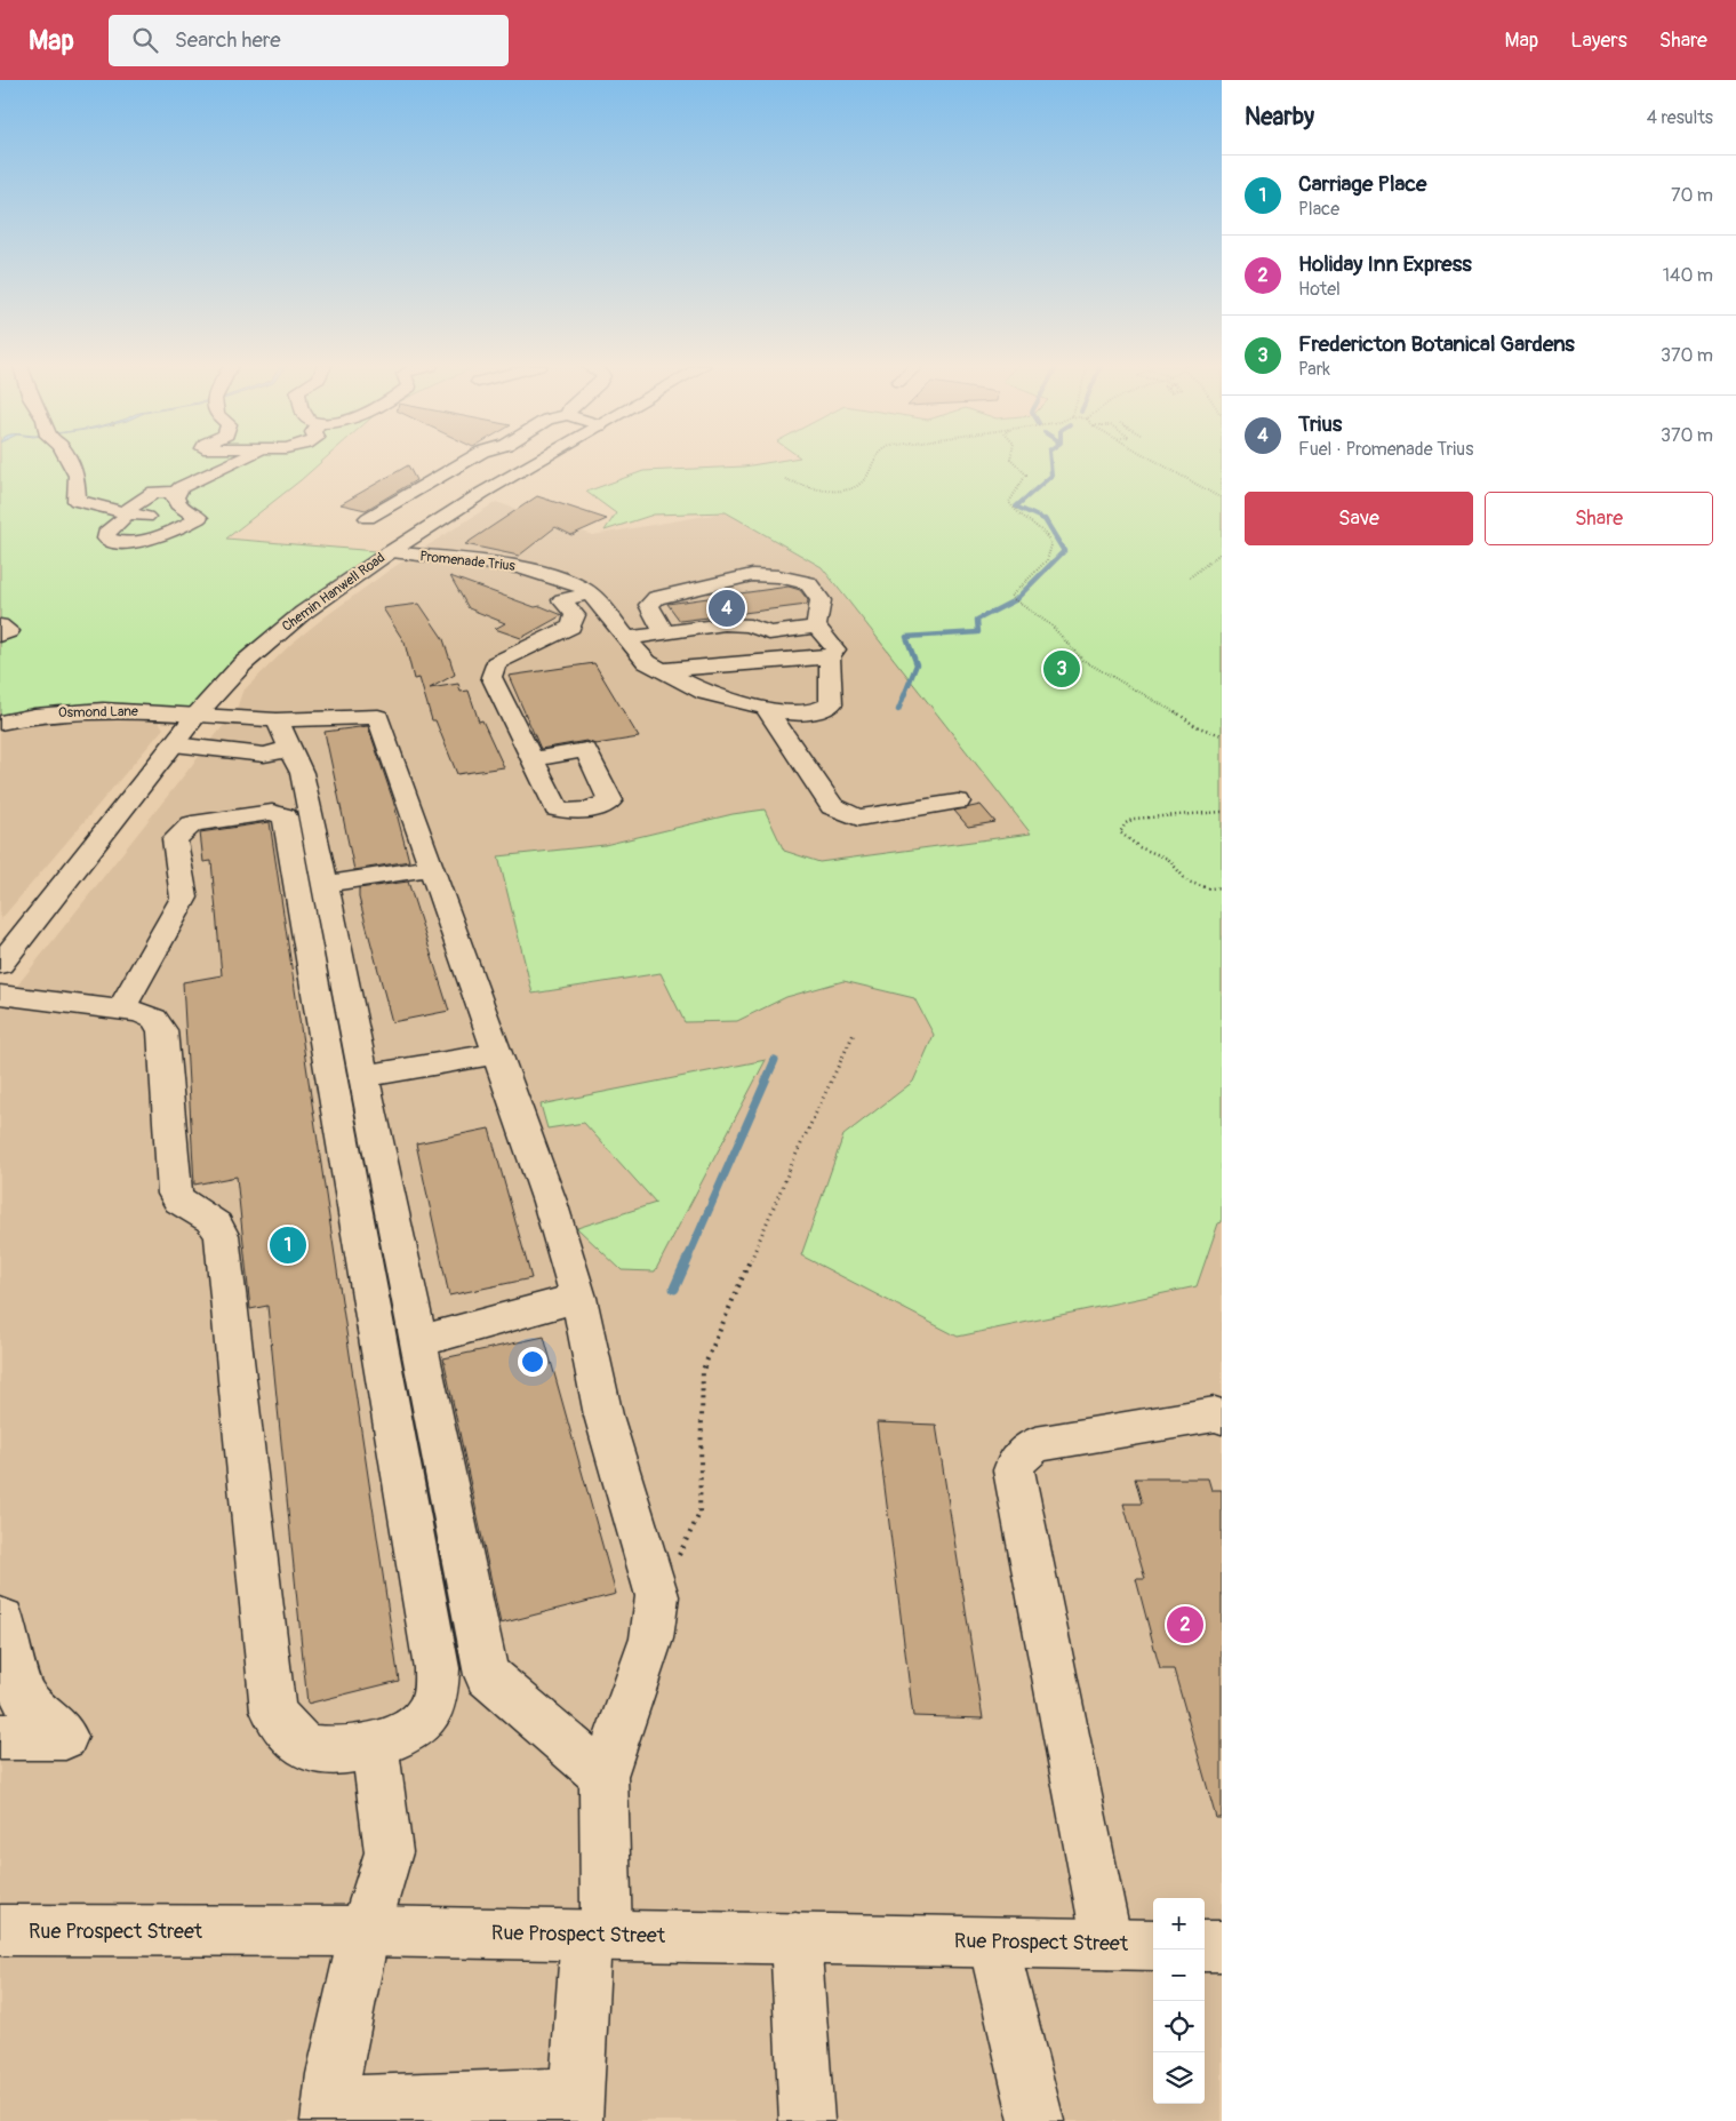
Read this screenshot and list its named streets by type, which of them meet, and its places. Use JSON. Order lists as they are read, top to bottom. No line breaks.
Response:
{"streets":{"main road":["Promenade Trius","Chemin Hanwell Road","Osmond Lane","Rue Prospect Street"]},"crossings":[["Promenade Trius","Chemin Hanwell Road"],["Chemin Hanwell Road","Osmond Lane"]],"page":{"header":"Map","search":"Search here","nav":["Map","Layers","Share"],"heading":["Nearby","4 results"],"list":[{"mark":"1","name":"Carriage Place","note":"Place","value":"70 m"},{"mark":"2","name":"Holiday Inn Express","note":"Hotel","value":"140 m"},{"mark":"3","name":"Fredericton Botanical Gardens","note":"Park","value":"370 m"},{"mark":"4","name":"Trius","note":"Fuel · Promenade Trius","value":"370 m"}],"buttons":["Save","Share"],"pins":["4","3","1","2"],"map_buttons":["+","−"]}}
